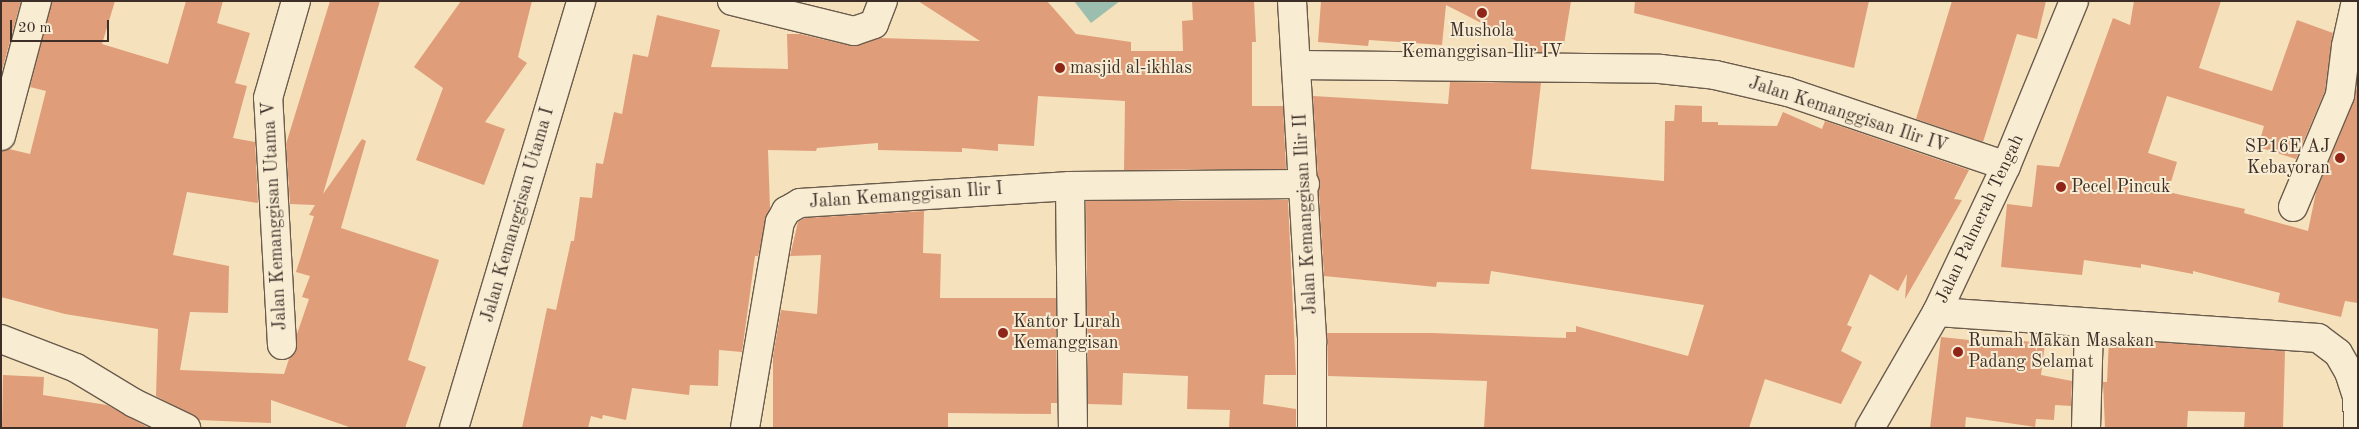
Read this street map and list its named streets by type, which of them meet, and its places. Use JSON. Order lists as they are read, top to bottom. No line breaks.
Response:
{"streets":{"street":["Jalan Kemanggisan Ilir IV","Jalan Kemanggisan Ilir I","Jalan Kemanggisan Ilir II","Jalan Kemanggisan Utama I","Jalan Kemanggisan Utama V","Jalan Palmerah Tengah"]},"crossings":[["Jalan Kemanggisan Ilir IV","Jalan Kemanggisan Ilir II"],["Jalan Kemanggisan Ilir IV","Jalan Palmerah Tengah"]],"places":["Mushola Kemanggisan Ilir IV","masjid al-ikhlas","SP16E AJ Kebayoran","Pecel Pincuk","Kantor Lurah Kemanggisan","Rumah Makan Masakan Padang Selamat"],"scale_bar":"20 m"}
